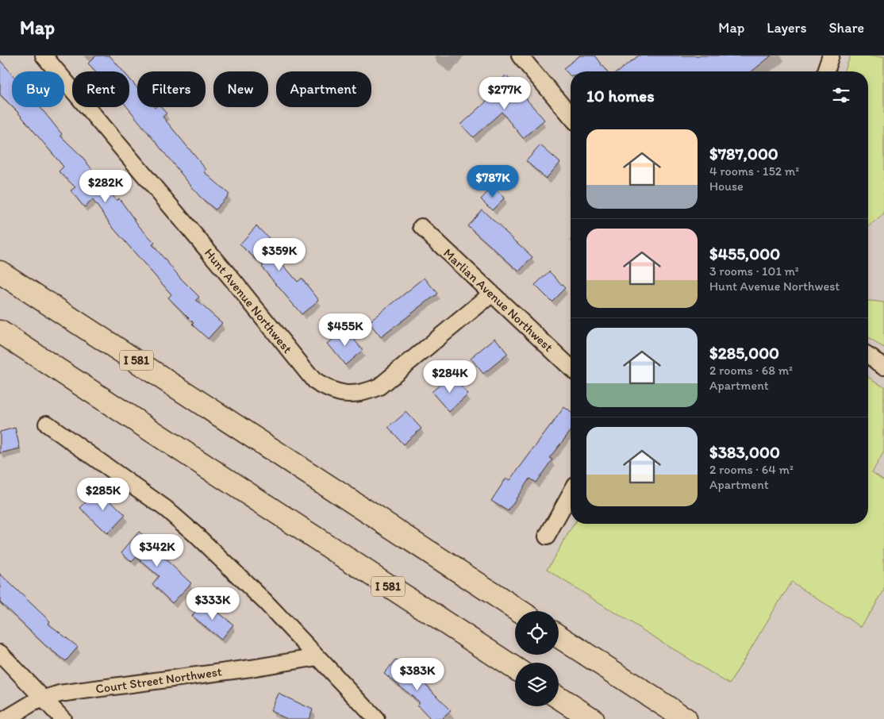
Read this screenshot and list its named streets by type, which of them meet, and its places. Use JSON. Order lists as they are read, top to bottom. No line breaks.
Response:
{"streets":{"highway":["I 581"],"street":["Marlian Avenue Northwest","Hunt Avenue Northwest","Court Street Northwest"]},"crossings":[["Marlian Avenue Northwest","Hunt Avenue Northwest"]],"page":{"header":"Map","nav":["Map","Layers","Share"],"chip":["Buy","Rent","Filters","New","Apartment"],"heading":"10 homes","price":["$277K","$787K","$282K","$359K","$455K","$284K","$285K","$342K","$333K","$383K"],"list":[{"name":"$787,000","note":"4 rooms · 152 m² · House"},{"name":"$455,000","note":"3 rooms · 101 m² · Hunt Avenue Northwest"},{"name":"$285,000","note":"2 rooms · 68 m² · Apartment"},{"name":"$383,000","note":"2 rooms · 64 m² · Apartment"}]}}
